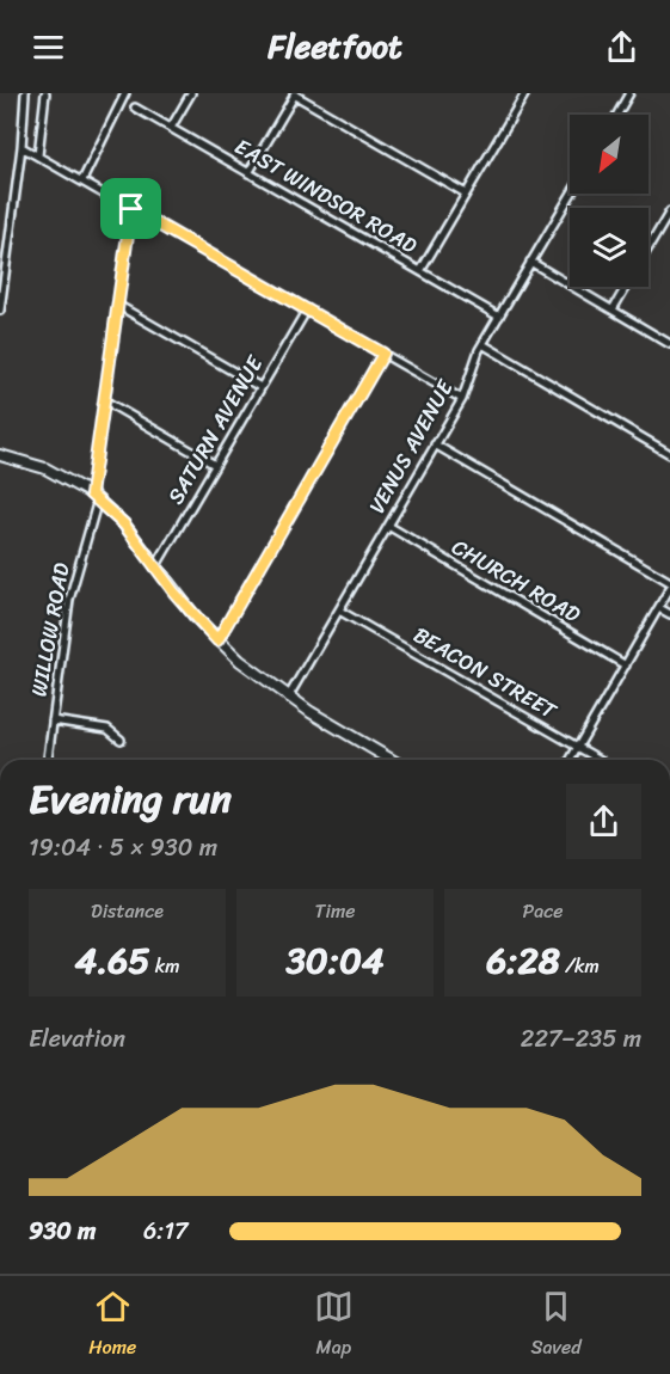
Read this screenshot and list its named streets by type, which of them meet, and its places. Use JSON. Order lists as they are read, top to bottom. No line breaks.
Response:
{"streets":{"street":["EAST WINDSOR ROAD","SATURN AVENUE","VENUS AVENUE","CHURCH ROAD","WILLOW ROAD","BEACON STREET"]},"crossings":[["EAST WINDSOR ROAD","VENUS AVENUE"],["VENUS AVENUE","CHURCH ROAD"],["VENUS AVENUE","BEACON STREET"]],"north":"bottom left","page":{"header":"Fleetfoot","heading":["Evening run","19:04 · 5 × 930 m"],"stats":[["Distance","4.65 km"],["Time","30:04"],["Pace","6:28 /km"]],"chart":["Elevation","227–235 m"],"list":[{"name":"930 m","note":"6:17"}],"tabs":["Home","Map","Saved"]}}
